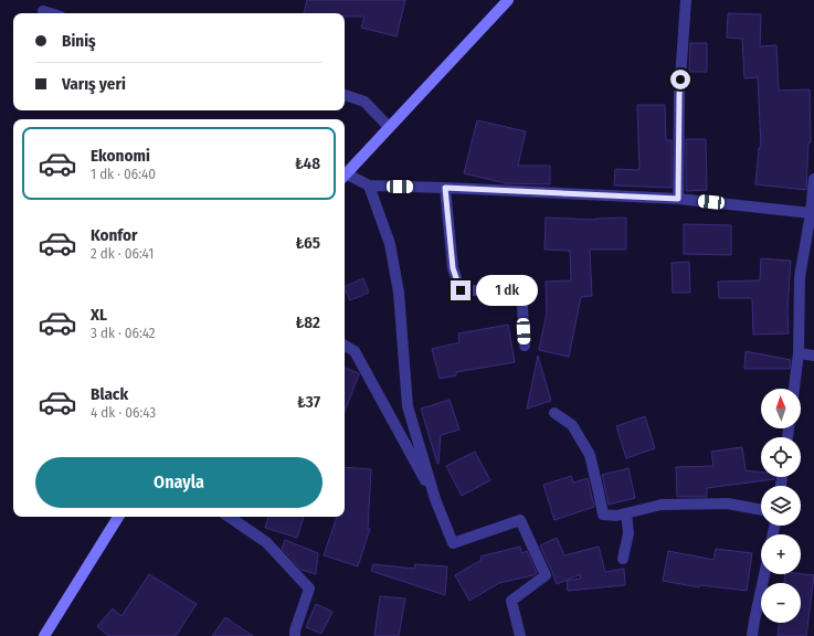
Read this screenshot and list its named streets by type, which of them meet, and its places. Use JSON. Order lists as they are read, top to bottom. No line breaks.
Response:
{"north":"top","page":{"banner":["Biniş","Varış yeri"],"list":[{"name":"Ekonomi","note":"1 dk · 06:40","value":"₺48"},{"name":"Konfor","note":"2 dk · 06:41","value":"₺65"},{"name":"XL","note":"3 dk · 06:42","value":"₺82"},{"name":"Black","note":"4 dk · 06:43","value":"₺37"}],"bubble":"1 dk","map_buttons":["+","−"],"buttons":"Onayla"}}
